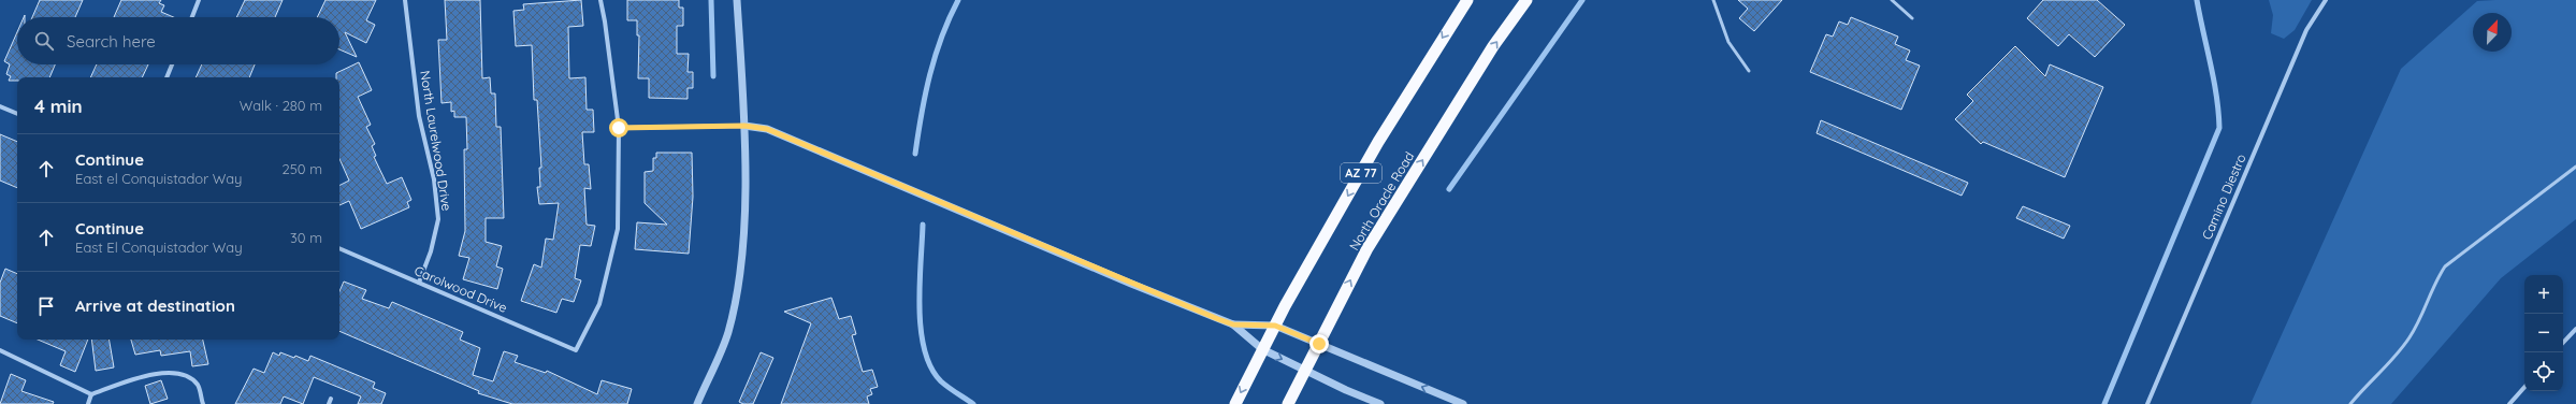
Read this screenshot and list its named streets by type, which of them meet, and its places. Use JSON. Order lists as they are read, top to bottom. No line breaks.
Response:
{"streets":{"highway":["AZ 77","North Oracle Road"],"street":["North Laurelwood Drive","Camino Diestro","Carolwood Drive"]},"crossings":[["North Laurelwood Drive","Carolwood Drive"]],"north":"top right","page":{"search":"Search here","heading":["4 min","Walk · 280 m"],"list":[["Continue","East el Conquistador Way","250 m"],["Continue","East El Conquistador Way","30 m"],"Arrive at destination"],"map_buttons":["+","−"]}}
